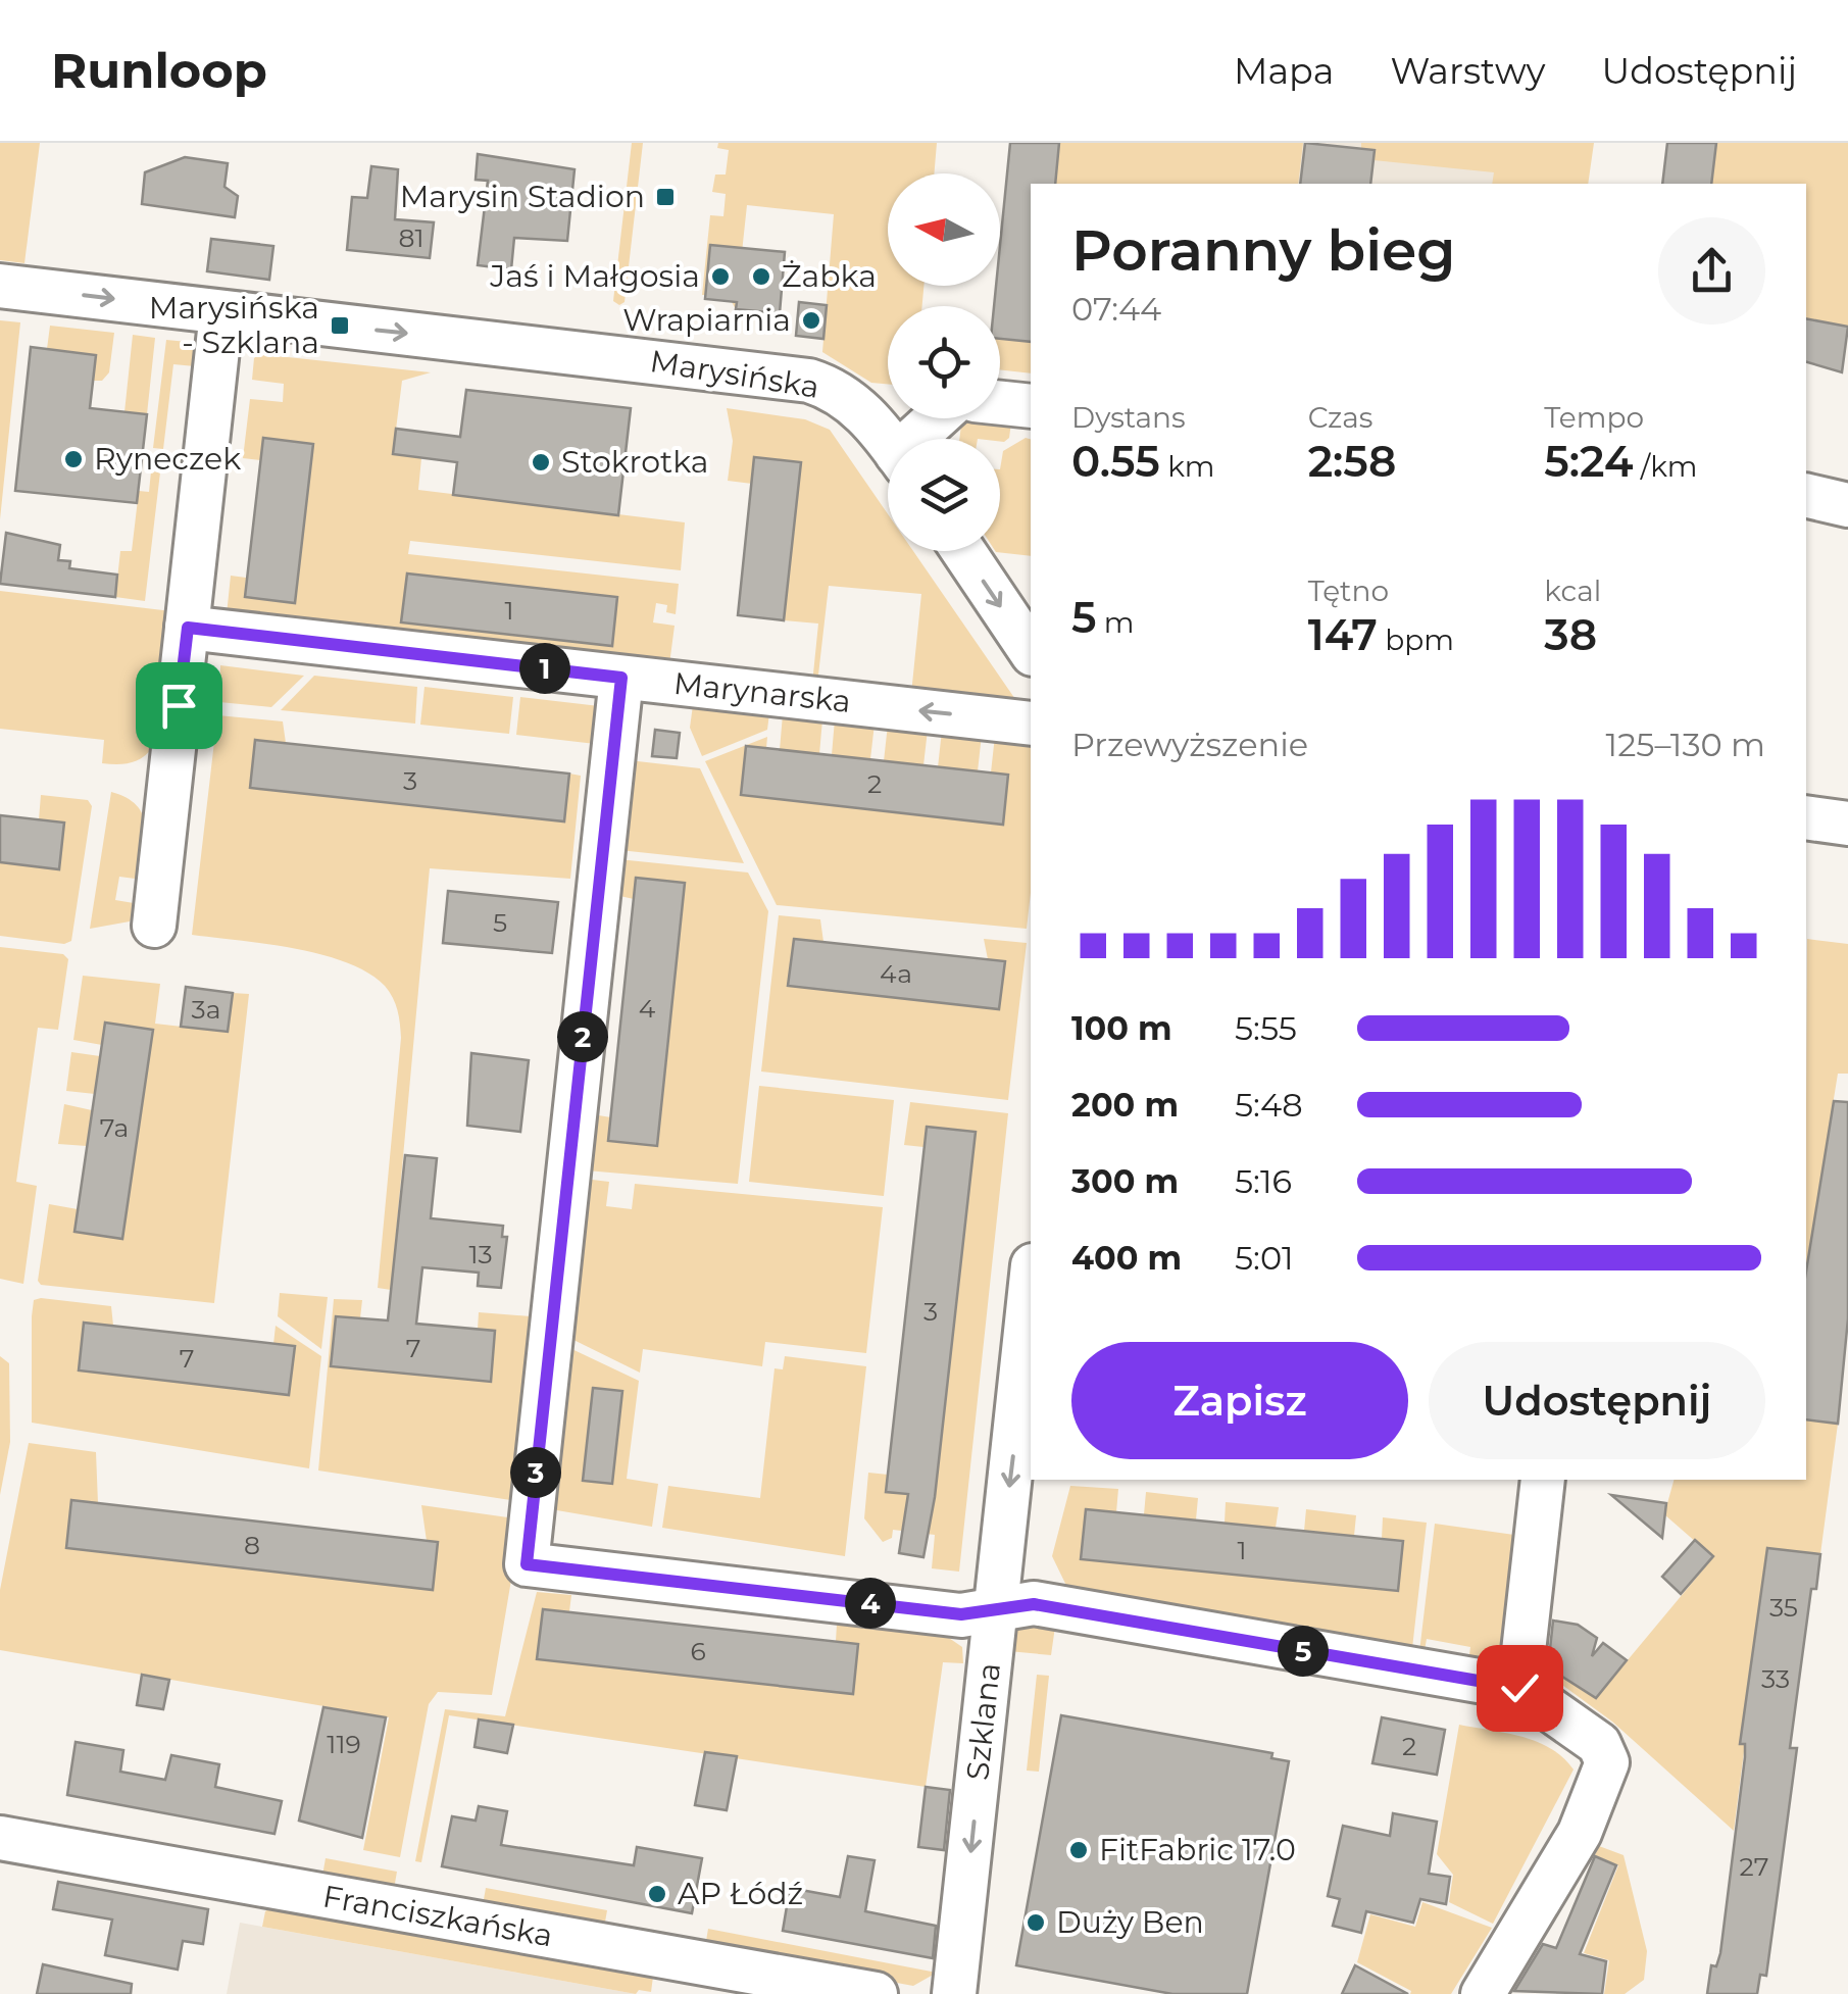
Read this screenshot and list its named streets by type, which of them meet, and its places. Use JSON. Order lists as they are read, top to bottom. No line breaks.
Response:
{"streets":{"street":["Marysińska","Marynarska","Szklana","Franciszkańska"]},"one_way":["Marysińska","Marynarska","Szklana"],"places":{"transit":["Marysin Stadion","Marysińska - Szklana"],"other":["Jaś i Małgosia","Żabka","Wrapiarnia","Ryneczek","Stokrotka","FitFabric 17.0","AP Łódź","Duży Ben"]},"house_numbers":["81","1","3","2","5","4a","4","3a","7a","13","3","7","7","8","1","35","6","33","119","2","27"],"north":"left","page":{"header":"Runloop","nav":["Mapa","Warstwy","Udostępnij"],"heading":["Poranny bieg","07:44"],"stats":[["Dystans","0.55 km"],["Czas","2:58"],["Tempo","5:24 /km"],["5 m"],["Tętno","147 bpm"],["kcal","38"]],"pins":["1","2","3","4","5"],"chart":["Przewyższenie","125–130 m"],"list":[{"name":"100 m","note":"5:55"},{"name":"200 m","note":"5:48"},{"name":"300 m","note":"5:16"},{"name":"400 m","note":"5:01"}],"buttons":["Zapisz","Udostępnij"]}}
